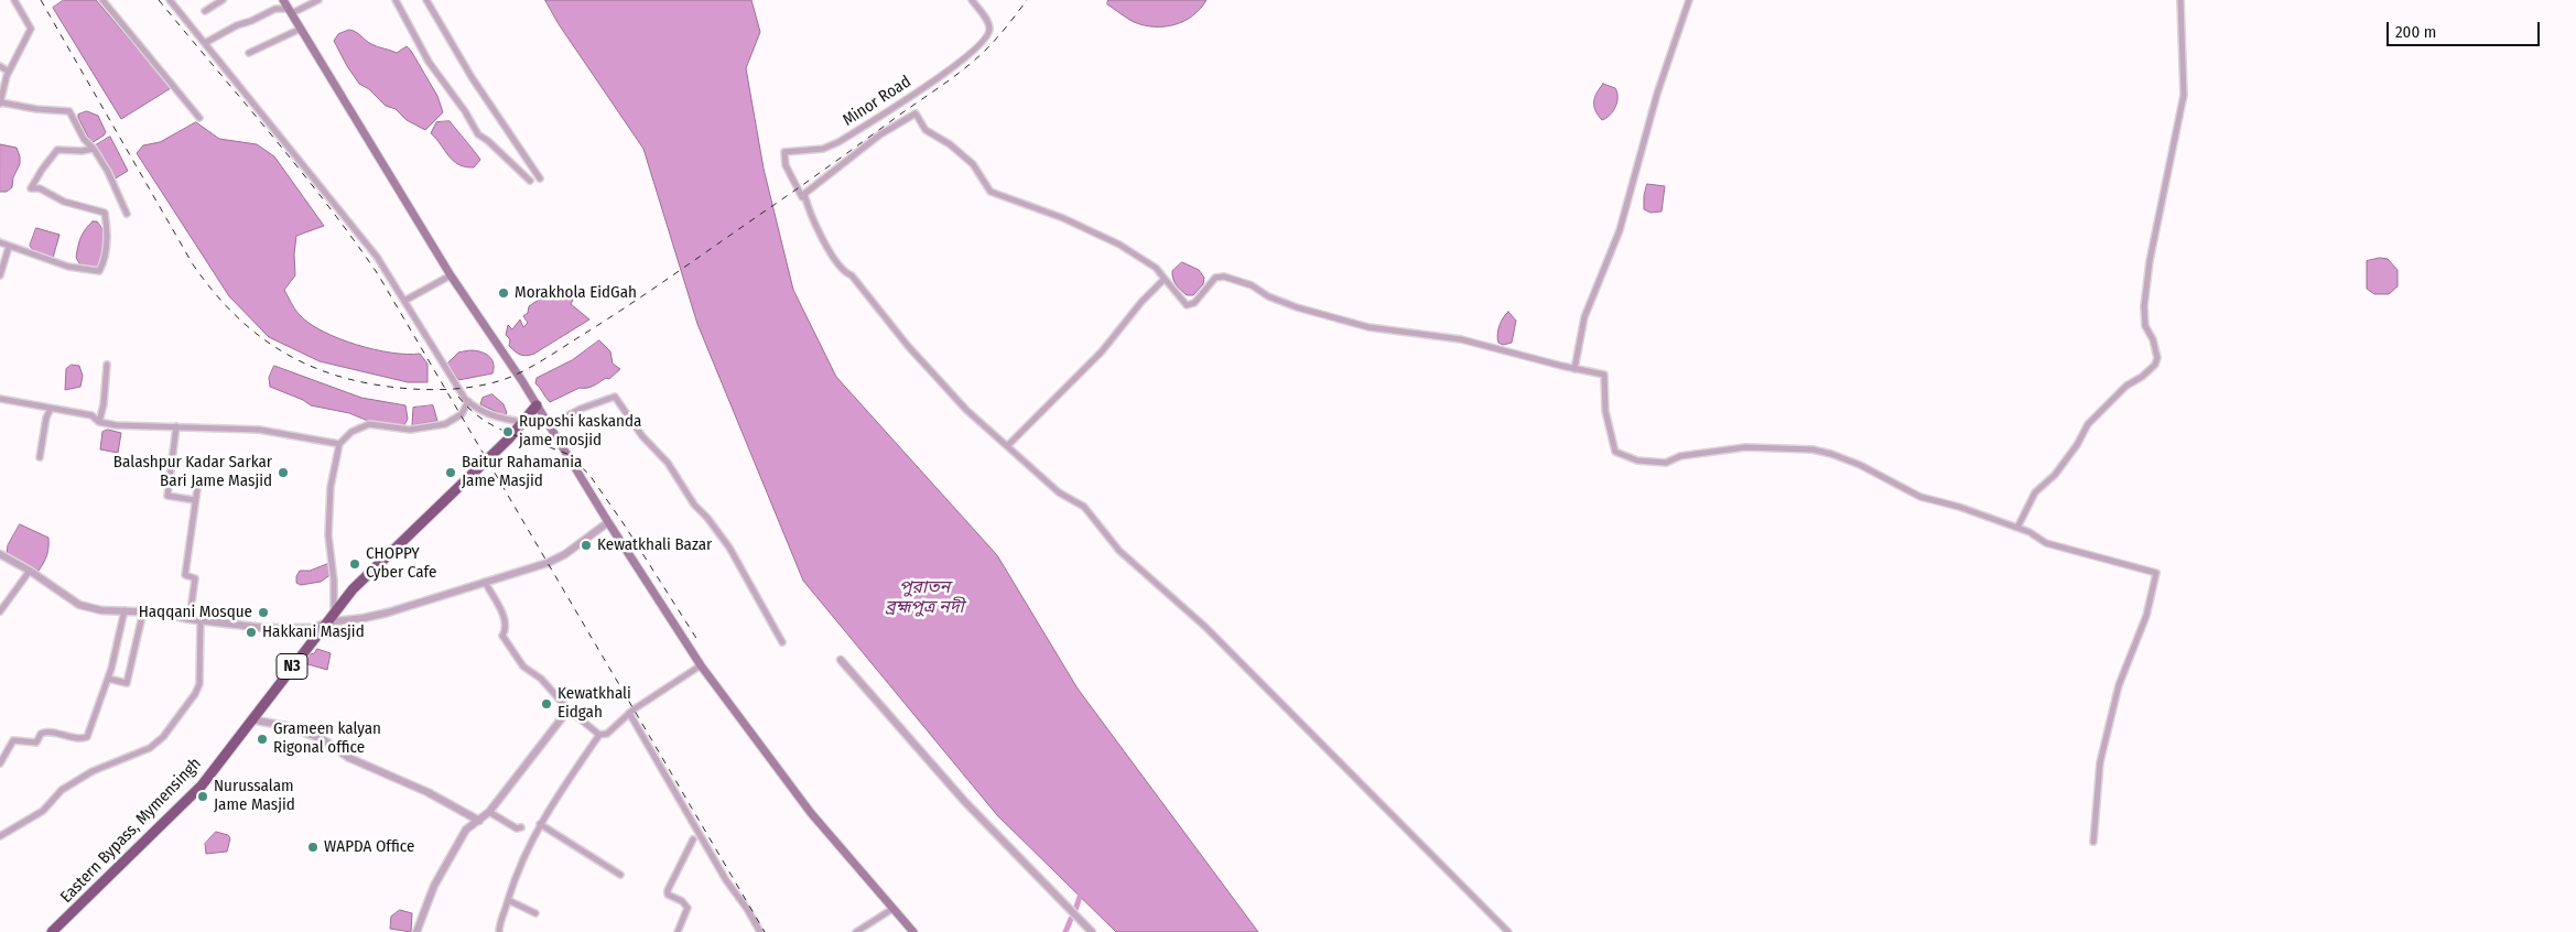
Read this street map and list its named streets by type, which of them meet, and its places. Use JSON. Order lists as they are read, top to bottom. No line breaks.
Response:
{"streets":{"highway":["N3","Eastern Bypass, Mymensingh"],"street":["Minor Road"]},"water":["পুরাতন ব্রহ্মপুত্র নদী"],"places":["Morakhola EidGah","Ruposhi kaskanda jame mosjid","Balashpur Kadar Sarkar Bari Jame Masjid","Baitur Rahamania Jame Masjid","Kewatkhali Bazar","CHOPPY Cyber Cafe","Haqqani Mosque","Hakkani Masjid","Kewatkhali Eidgah","Grameen kalyan Rigonal office","Nurussalam Jame Masjid","WAPDA Office"],"scale_bar":"200 m"}
